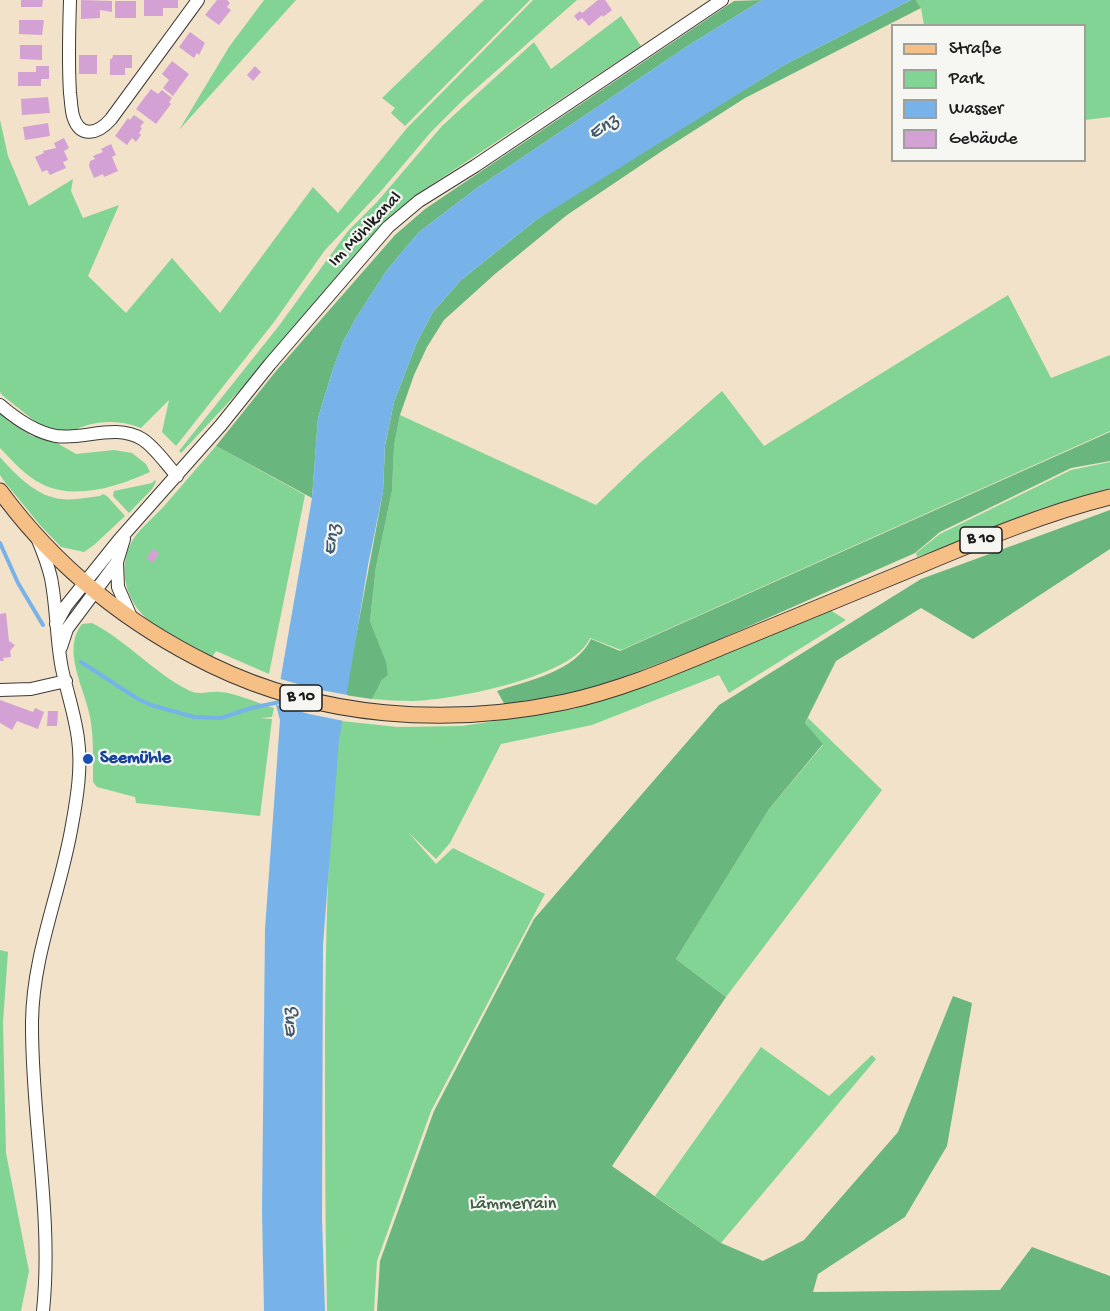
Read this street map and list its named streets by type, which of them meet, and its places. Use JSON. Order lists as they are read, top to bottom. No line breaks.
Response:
{"streets":{"main road":["B 10"],"street":["Im Mühlkanal"]},"crossings":[["Im Mühlkanal","B 10"]],"water":["Enz"],"parks":["Lämmerrain"],"places":["Seemühle"],"legend":["Straße","Park","Wasser","Gebäude"]}
